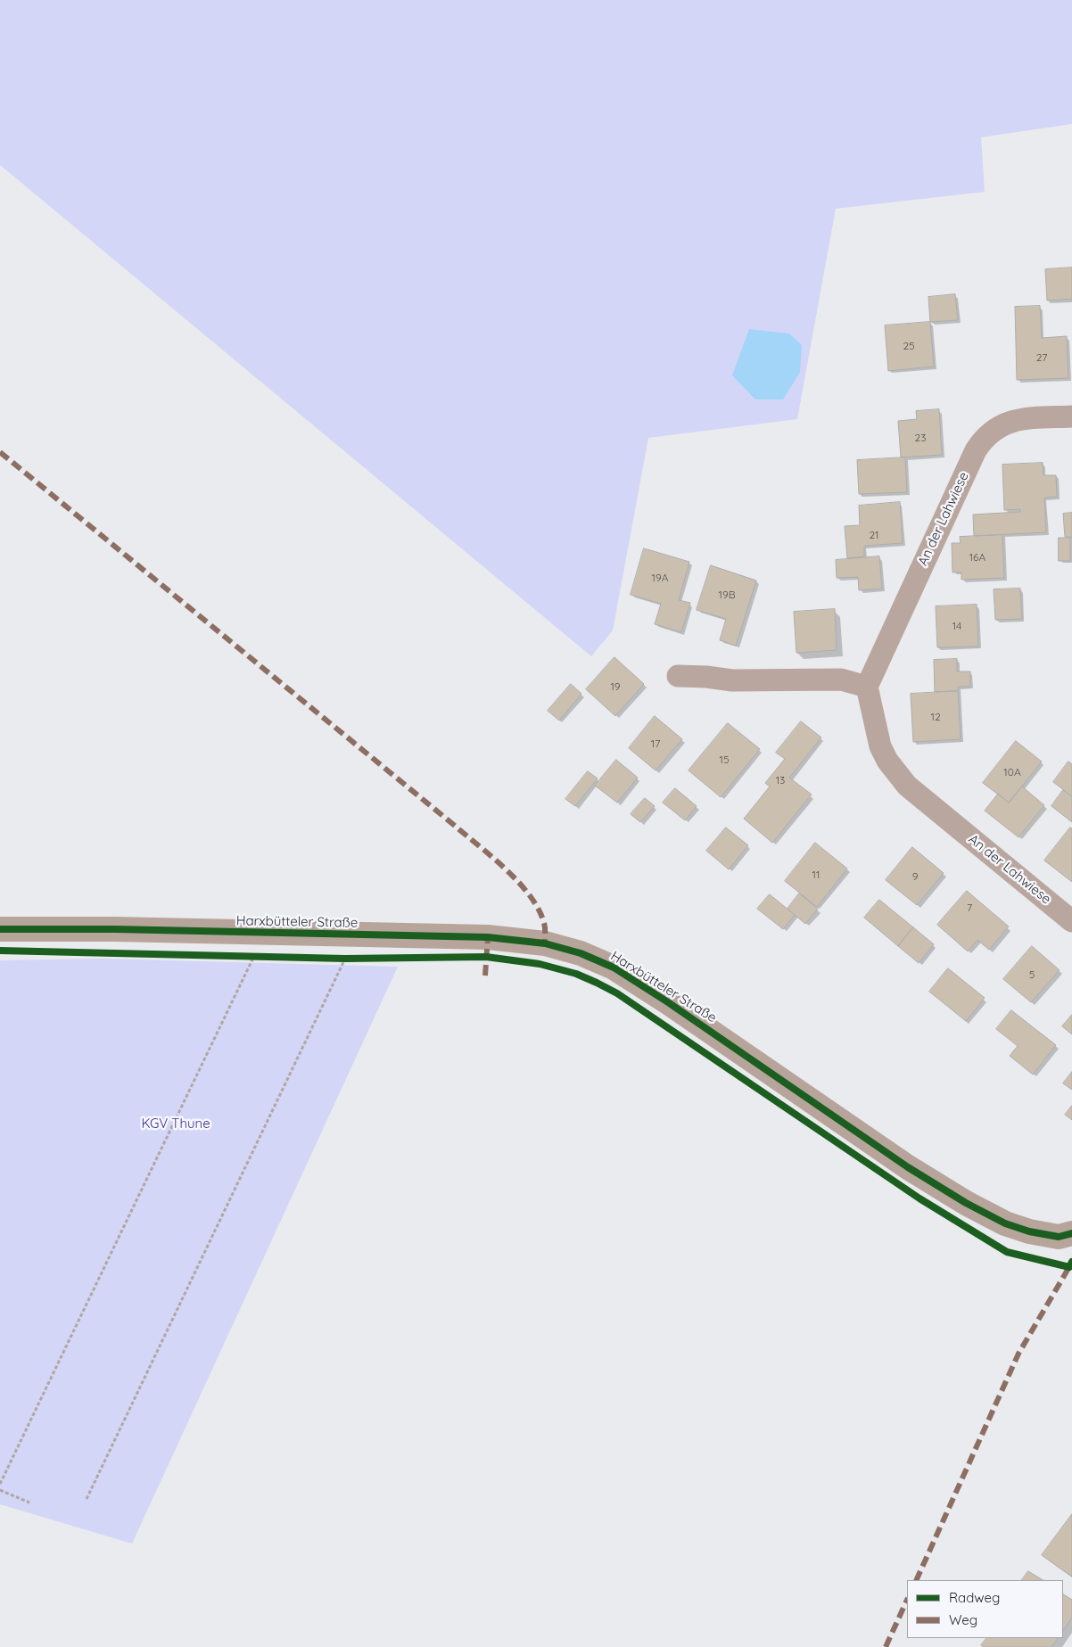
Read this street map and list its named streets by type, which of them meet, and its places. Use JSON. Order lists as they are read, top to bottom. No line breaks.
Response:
{"streets":{"street":["An der Lahwiese","Harxbütteler Straße"]},"parks":["KGV Thune"],"house_numbers":["25","27","23","21","16A","19A","19B","14","19","12","17","15","10A","13","11","9","7","5"],"legend":["Radweg","Weg"]}
